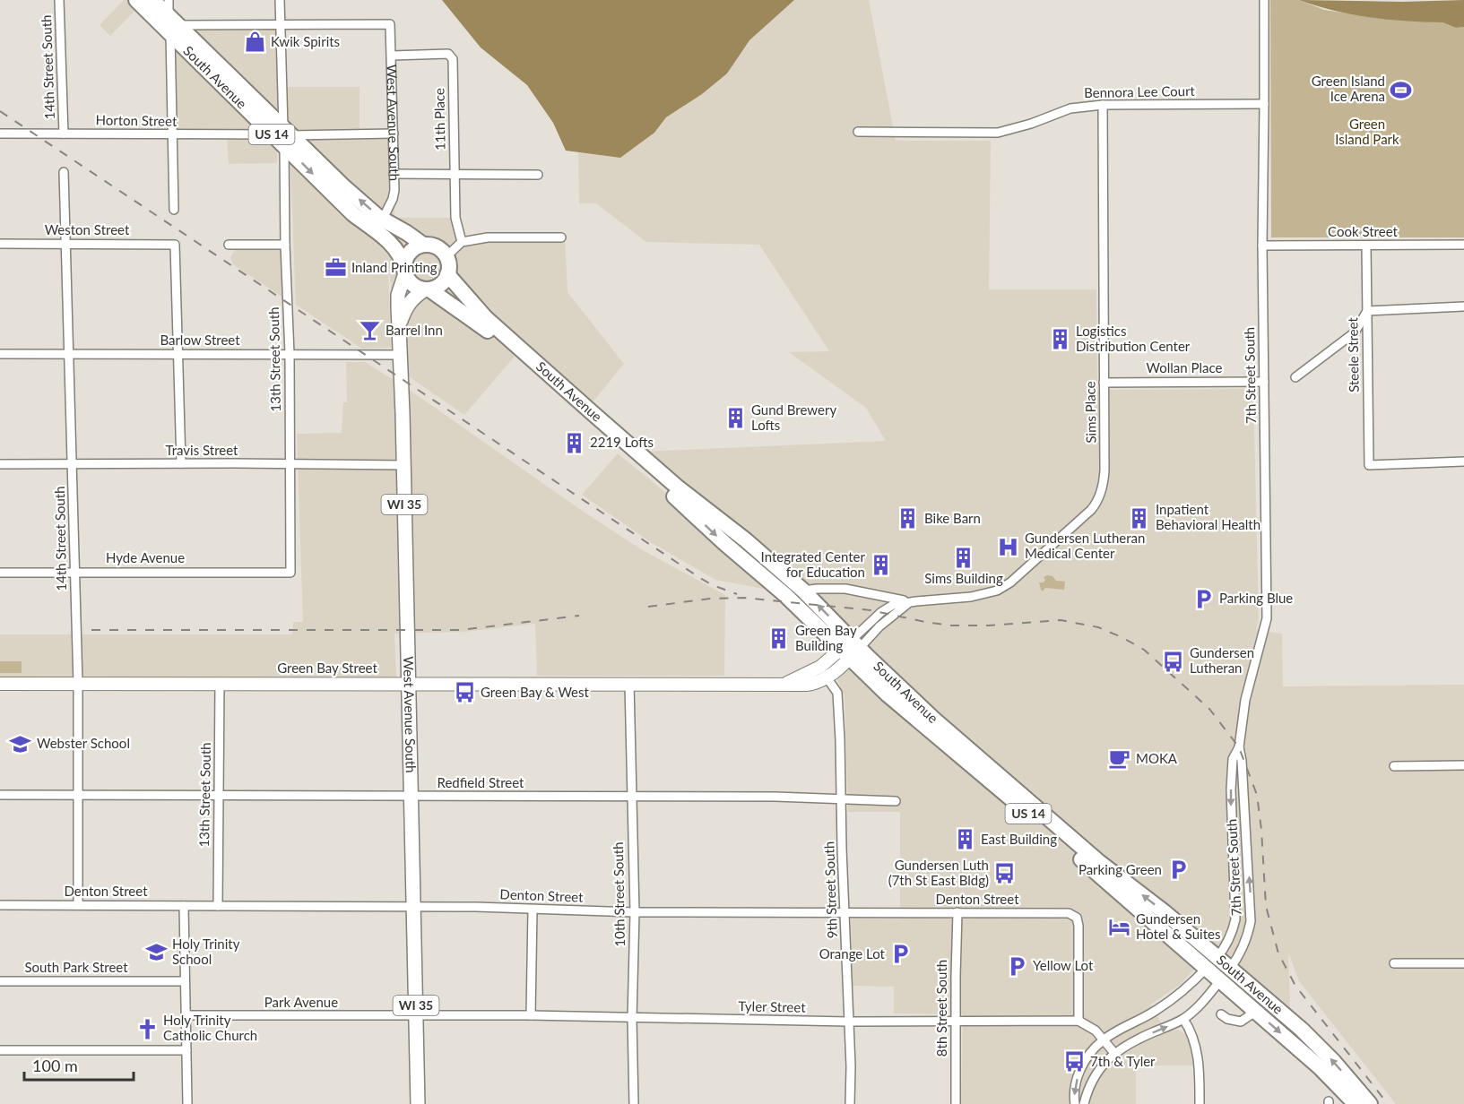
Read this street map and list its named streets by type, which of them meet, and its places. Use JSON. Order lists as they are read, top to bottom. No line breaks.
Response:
{"streets":{"highway":["South Avenue","US 14"],"main road":["West Avenue South","WI 35"],"street":["14th Street South","Bennora Lee Court","11th Place","Horton Street","Weston Street","Cook Street","Barlow Street","Steele Street","13th Street South","Wollan Place","7th Street South","Sims Place","Travis Street","Hyde Avenue","Green Bay Street","Redfield Street","9th Street South","Denton Street","10th Street South","South Park Street","Park Avenue","Tyler Street","8th Street South"]},"crossings":[["14th Street South","Horton Street"],["14th Street South","Weston Street"],["14th Street South","Barlow Street"],["14th Street South","Travis Street"],["14th Street South","Hyde Avenue"],["14th Street South","Green Bay Street"],["14th Street South","Redfield Street"],["14th Street South","Denton Street"],["South Avenue","Horton Street"],["South Avenue","West Avenue South"],["South Avenue","13th Street South"],["South Avenue","7th Street South"],["South Avenue","Sims Place"],["South Avenue","Green Bay Street"],["Bennora Lee Court","7th Street South"],["Bennora Lee Court","Sims Place"],["11th Place","West Avenue South"],["Horton Street","West Avenue South"],["Horton Street","13th Street South"],["West Avenue South","Barlow Street"],["West Avenue South","13th Street South"],["West Avenue South","Travis Street"],["West Avenue South","Green Bay Street"],["West Avenue South","Redfield Street"],["West Avenue South","Denton Street"],["West Avenue South","Park Avenue"],["West Avenue South","Tyler Street"],["Weston Street","Barlow Street"],["Cook Street","Steele Street"],["Cook Street","7th Street South"],["Barlow Street","13th Street South"],["13th Street South","Travis Street"],["13th Street South","Hyde Avenue"],["13th Street South","Green Bay Street"],["13th Street South","Redfield Street"],["13th Street South","Denton Street"],["Wollan Place","7th Street South"],["Wollan Place","Sims Place"],["Green Bay Street","9th Street South"],["Green Bay Street","10th Street South"],["Redfield Street","9th Street South"],["Redfield Street","10th Street South"],["9th Street South","Denton Street"],["9th Street South","Tyler Street"],["Denton Street","10th Street South"],["Denton Street","Tyler Street"],["Denton Street","8th Street South"],["10th Street South","Tyler Street"],["Park Avenue","Tyler Street"],["Tyler Street","8th Street South"]],"parks":["Green Island Park"],"places":{"shop":["Kwik Spirits"],"sports":["Green Island Ice Arena"],"office":["Inland Printing"],"bar":["Barrel Inn"],"building":["Logistics Distribution Center","Gund Brewery Lofts","2219 Lofts","Inpatient Behavioral Health","Bike Barn","Sims Building","Integrated Center for Education","Green Bay Building","East Building"],"hospital":["Gundersen Lutheran Medical Center"],"parking":["Parking Blue","Parking Green","Orange Lot","Yellow Lot"],"bus stop":["Gundersen Lutheran","Green Bay & West","Gundersen Luth (7th St East Bldg)","7th & Tyler"],"school or university":["Webster School","Holy Trinity School"],"cafe":["MOKA"],"hotel":["Gundersen Hotel & Suites"],"church":["Holy Trinity Catholic Church"]},"scale_bar":"100 m"}
